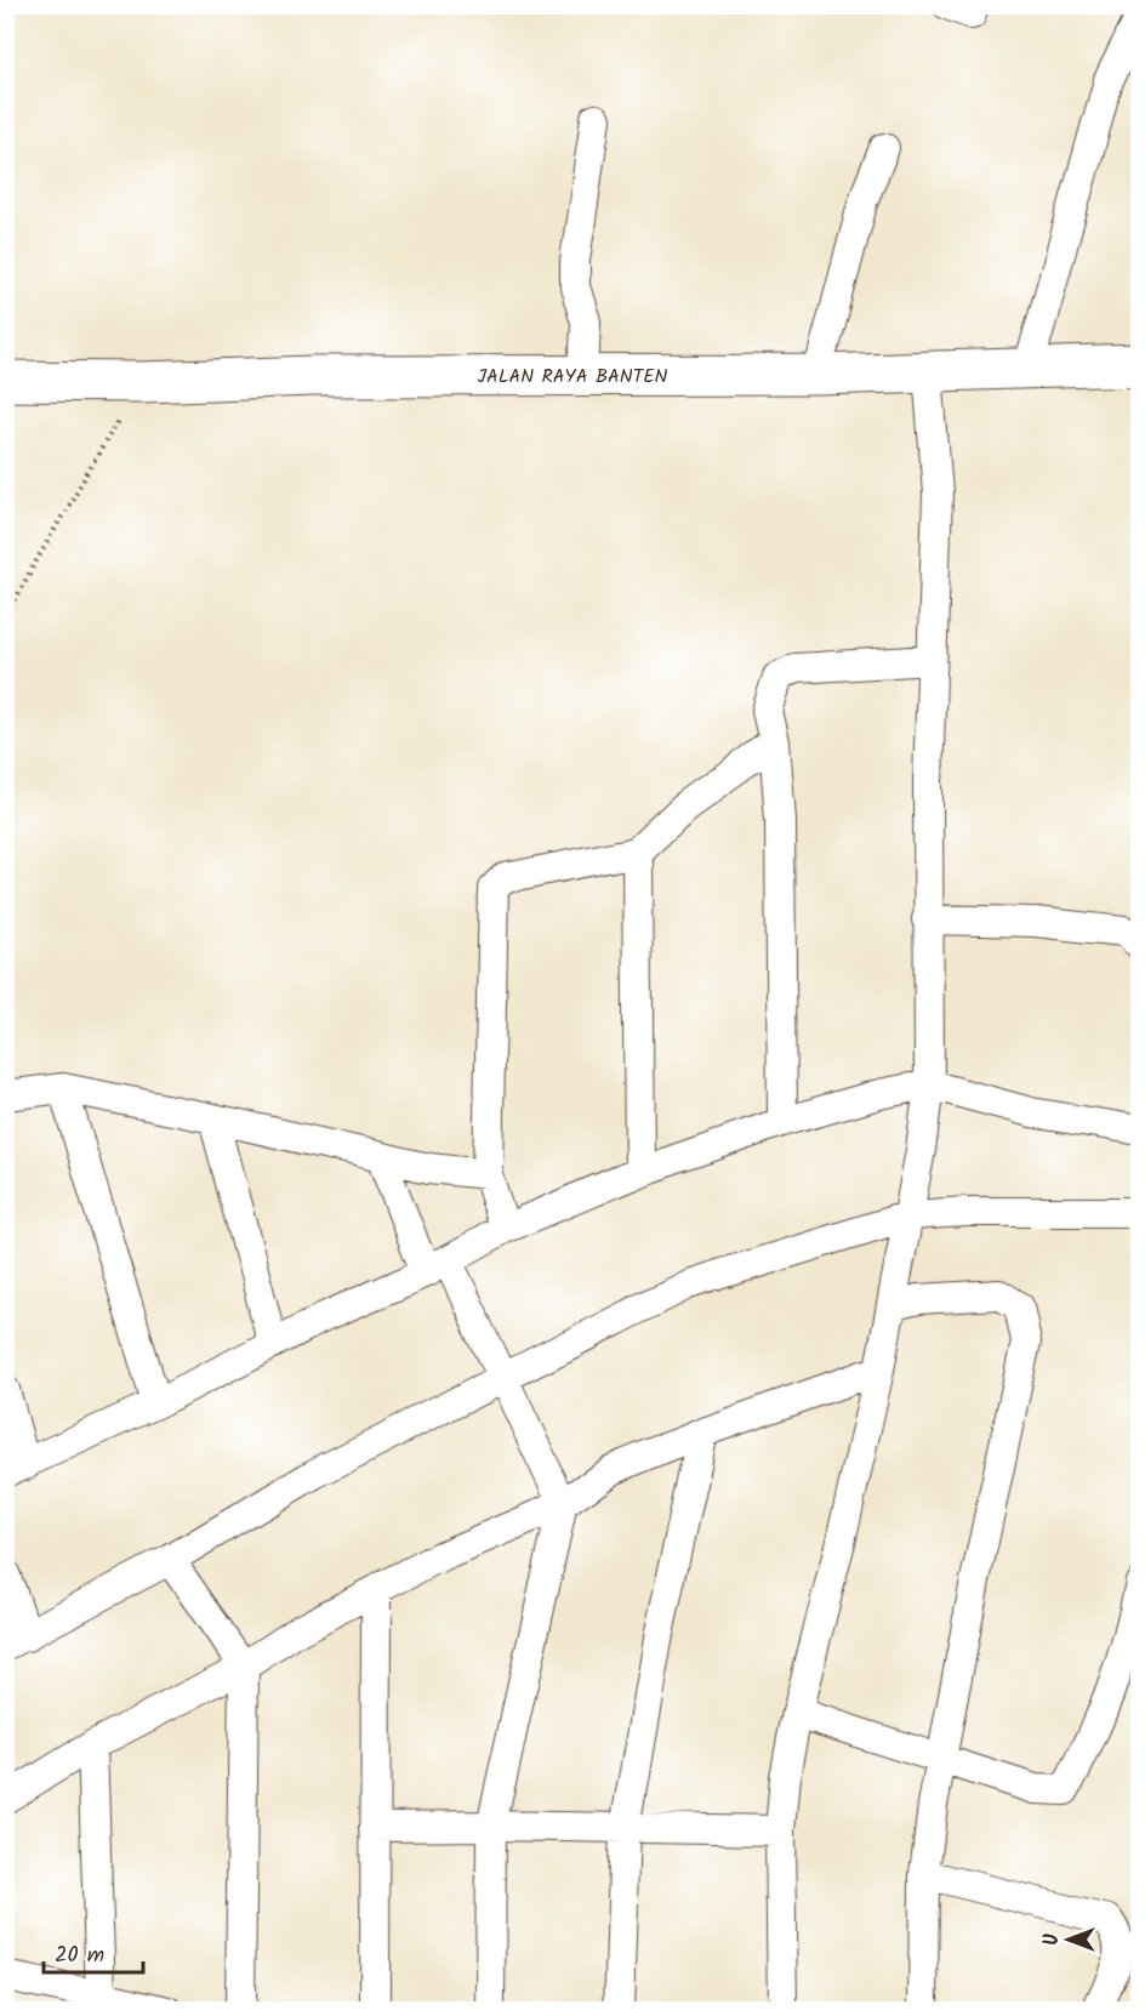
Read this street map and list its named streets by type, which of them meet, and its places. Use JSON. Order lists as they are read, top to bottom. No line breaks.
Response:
{"streets":{"main road":["JALAN RAYA BANTEN"]},"scale_bar":"20 m","north":"left"}
